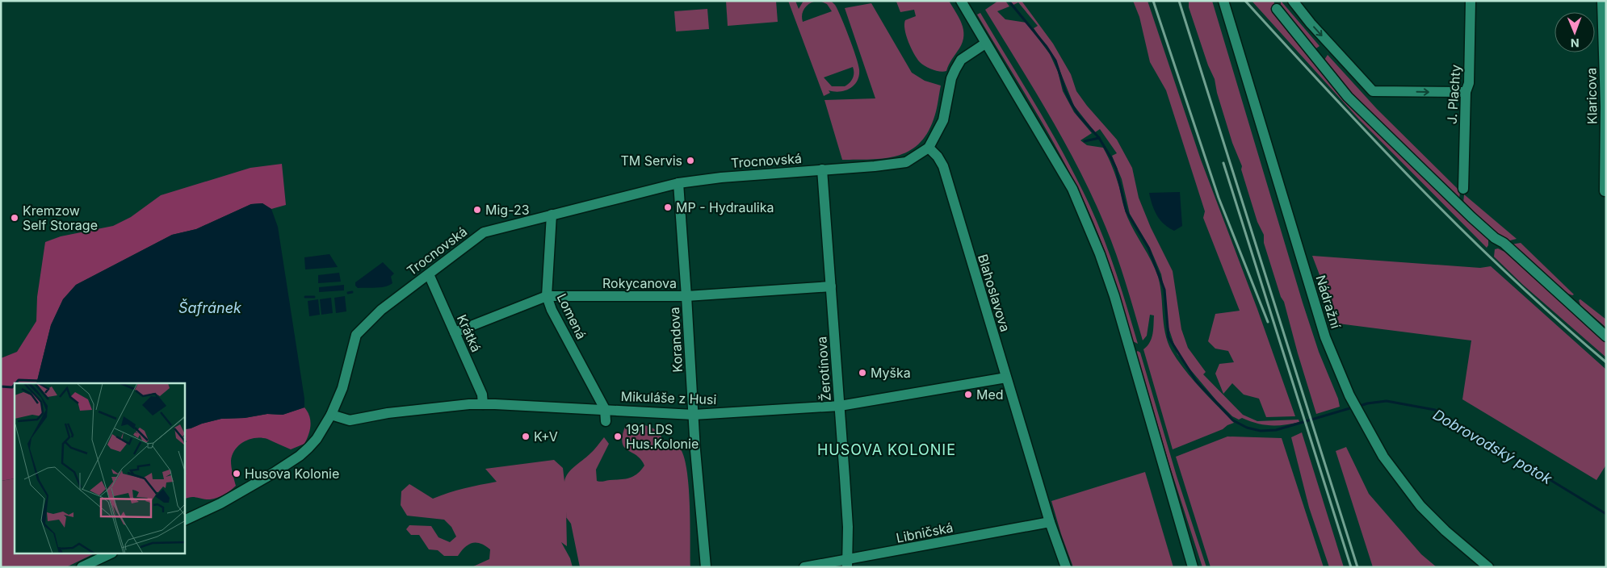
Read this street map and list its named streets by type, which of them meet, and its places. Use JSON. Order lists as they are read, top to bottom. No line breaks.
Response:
{"streets":{"street":["J. Plachty","Klaricova","Trocnovská","Rokycanova","Blahoslavova","Nádražní","Lomená","Krátká","Korandova","Žerotínova","Mikuláše z Husi","Libničská"]},"crossings":[["Trocnovská","Blahoslavova"],["Trocnovská","Lomená"],["Trocnovská","Krátká"],["Trocnovská","Korandova"],["Trocnovská","Žerotínova"],["Trocnovská","Mikuláše z Husi"],["Rokycanova","Lomená"],["Rokycanova","Krátká"],["Rokycanova","Korandova"],["Rokycanova","Žerotínova"],["Blahoslavova","Mikuláše z Husi"],["Blahoslavova","Libničská"],["Lomená","Mikuláše z Husi"],["Krátká","Mikuláše z Husi"],["Korandova","Mikuláše z Husi"],["Žerotínova","Mikuláše z Husi"],["Žerotínova","Libničská"]],"districts":["HUSOVA KOLONIE"],"water":["Šafránek","Dobrovodský potok"],"places":["TM Servis","MP - Hydraulika","Mig-23","Kremzow Self Storage","Myška","Med","K+V","191 LDS Hus.Kolonie","Husova Kolonie"],"north":"bottom"}
